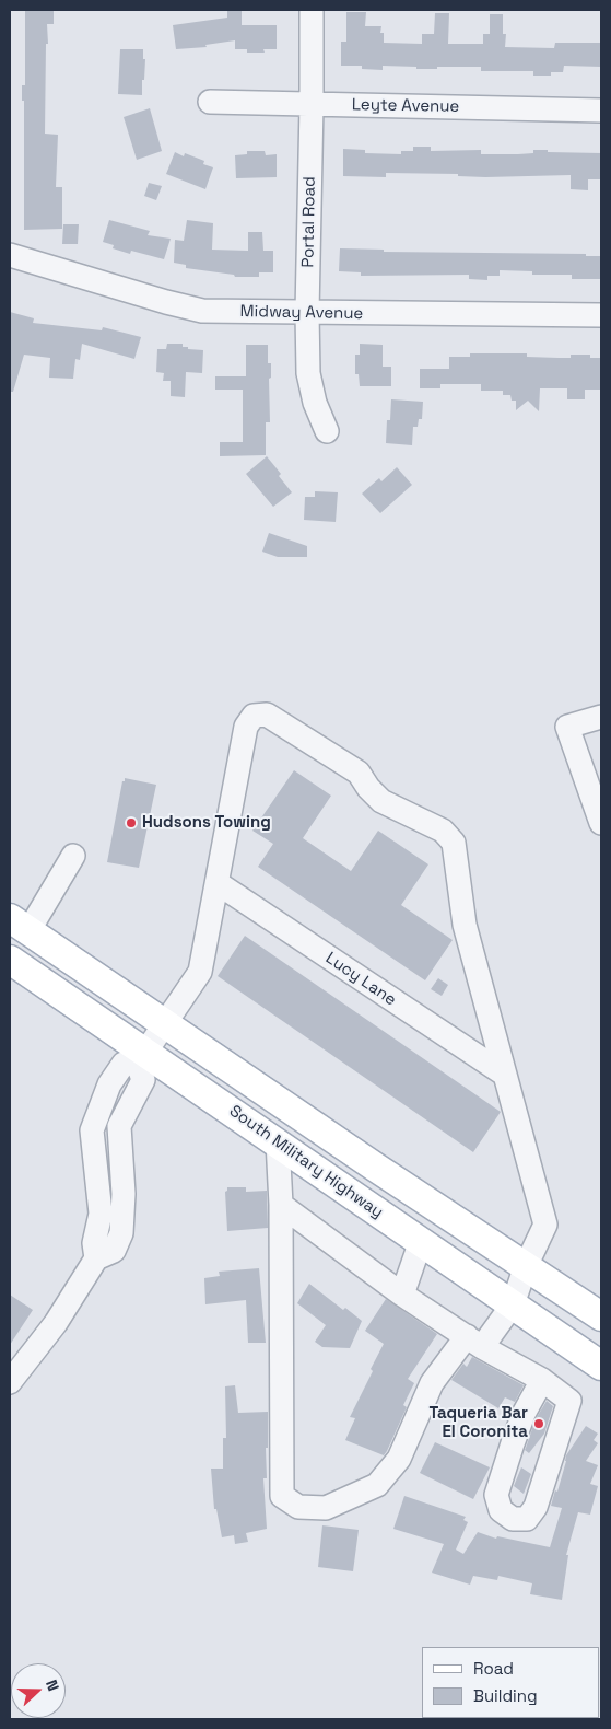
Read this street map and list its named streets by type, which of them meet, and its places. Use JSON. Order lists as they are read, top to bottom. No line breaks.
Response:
{"streets":{"main road":["South Military Highway"],"street":["Leyte Avenue","Portal Road","Midway Avenue","Lucy Lane"]},"crossings":[["Leyte Avenue","Portal Road"],["Portal Road","Midway Avenue"]],"places":["Hudsons Towing","Taqueria Bar El Coronita"],"legend":["Road","Building"],"north":"right"}
